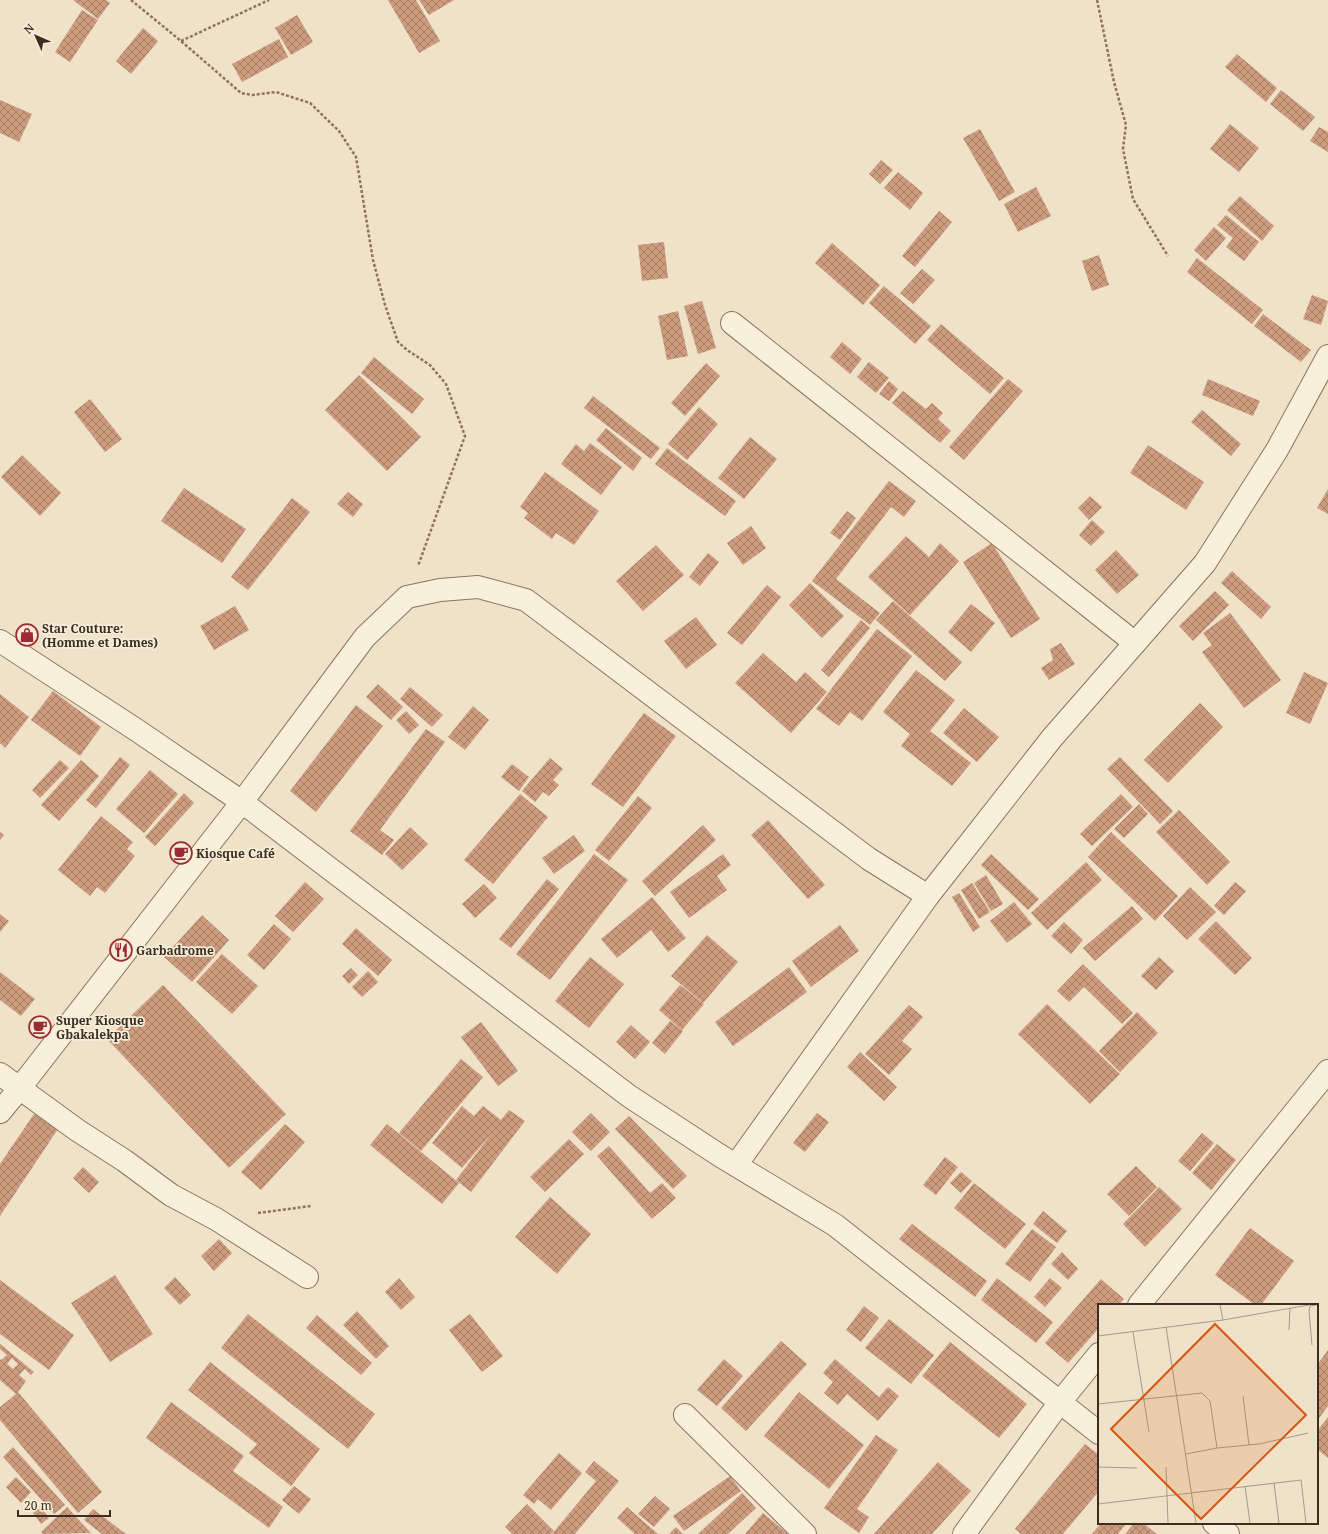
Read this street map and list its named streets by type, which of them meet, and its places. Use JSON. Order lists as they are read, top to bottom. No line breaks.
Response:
{"places":{"shop":["Star Couture: (Homme et Dames)"],"cafe":["Kiosque Café","Super Kiosque Gbakalekpa"],"restaurant":["Garbadrome"]},"scale_bar":"20 m","north":"top left"}
